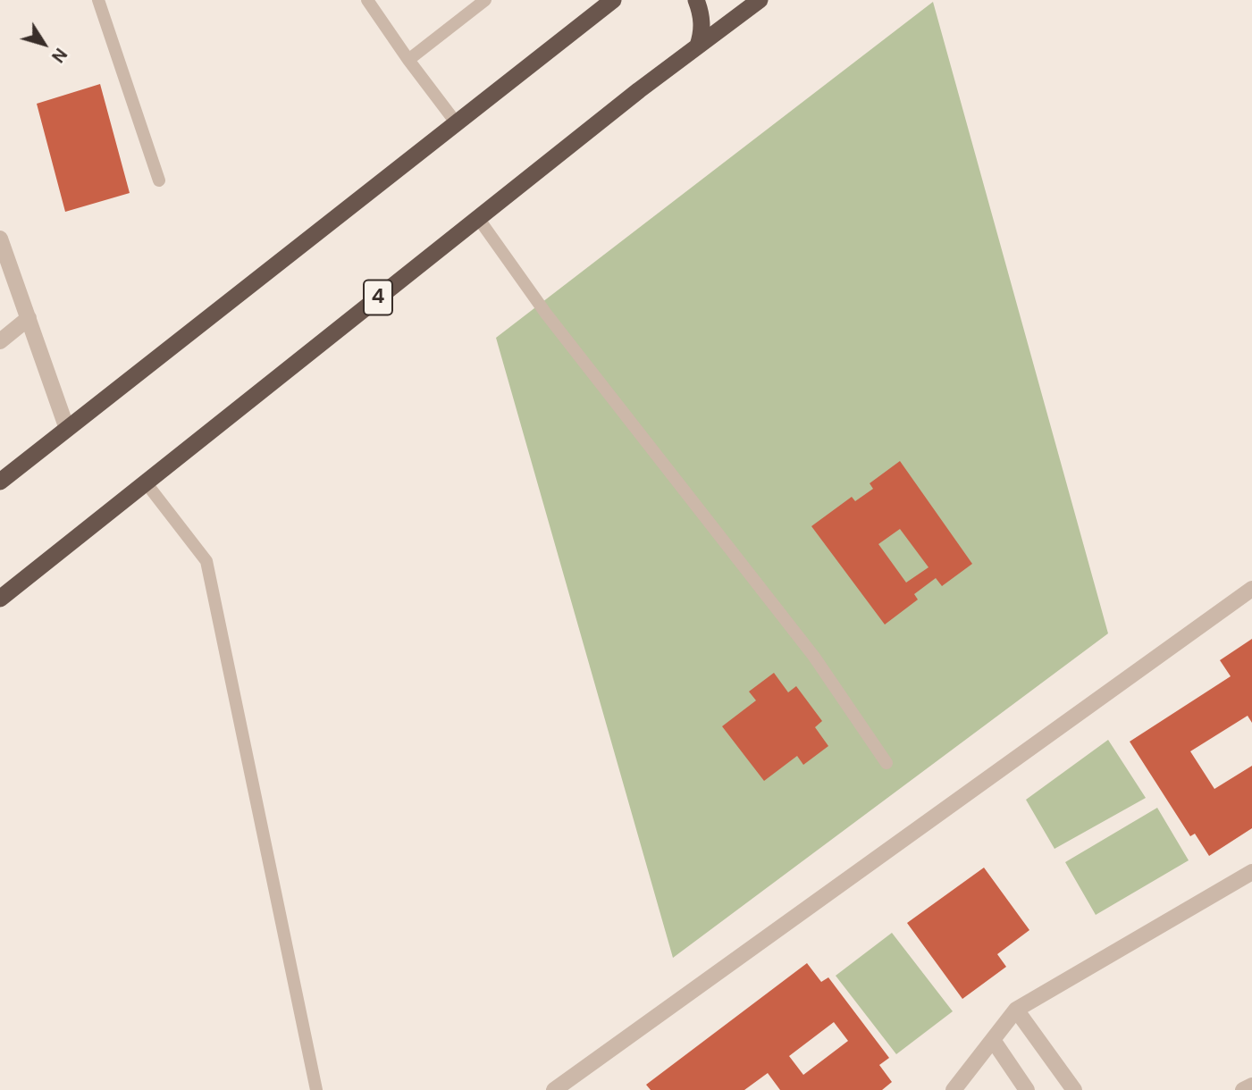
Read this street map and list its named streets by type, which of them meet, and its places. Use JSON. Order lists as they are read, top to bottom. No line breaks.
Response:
{"streets":{"highway":["4"]},"north":"bottom right"}
